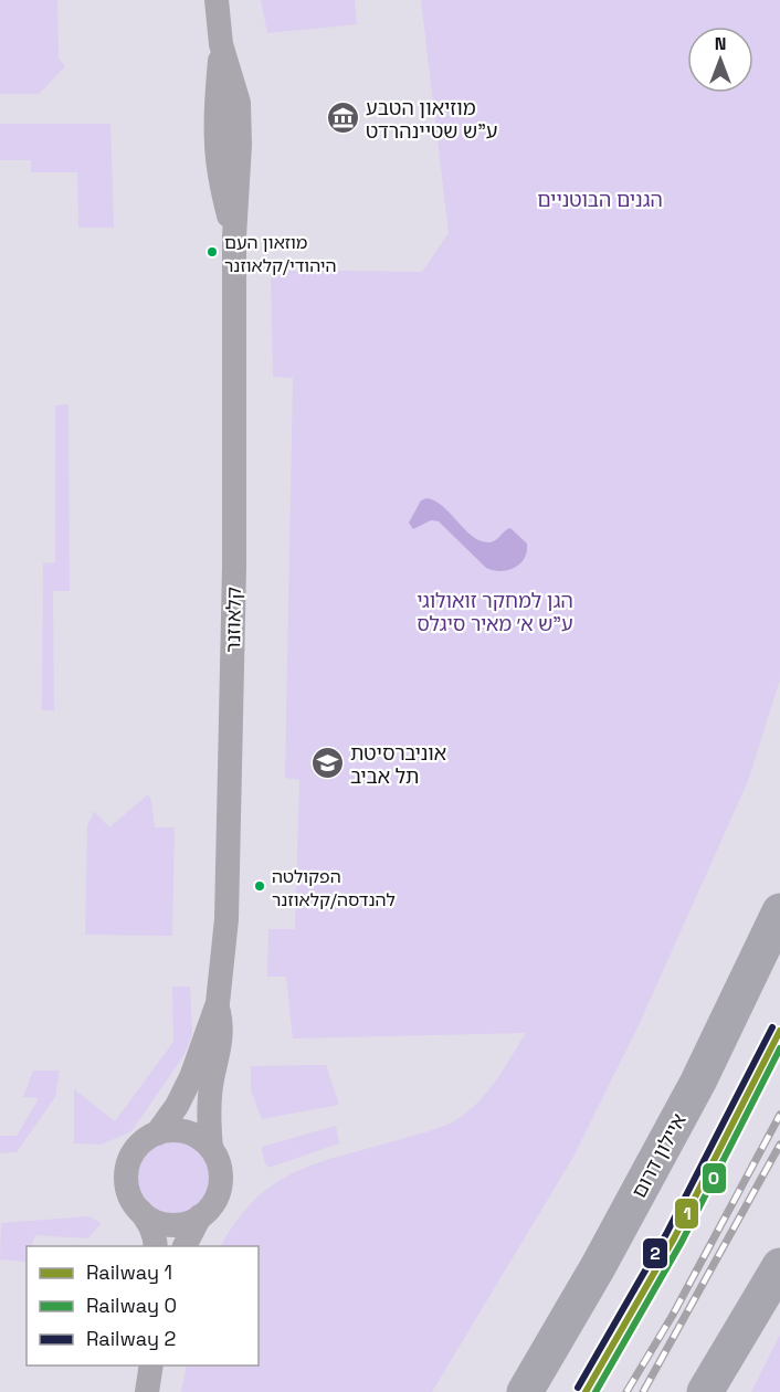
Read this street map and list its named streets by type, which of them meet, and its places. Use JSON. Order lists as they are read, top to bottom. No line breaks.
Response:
{"streets":{"highway":["איילון דרום"],"street":["קלאוזנר"]},"parks":["הגנים הבוטניים","הגן למחקר זואולוגי ע\"ש א׳ מאיר סיגלס"],"places":{"museum":["מוזיאון הטבע ע\"ש שטיינהרדט"],"other":["מוזאון העם היהודי/קלאוזנר","הפקולטה להנדסה/קלאוזנר"],"school or university":["אוניברסיטת תל אביב"]},"lines":["rail line 2","rail line 1","rail line 0"],"legend":["Railway 1","Railway 0","Railway 2"],"north":"top"}
